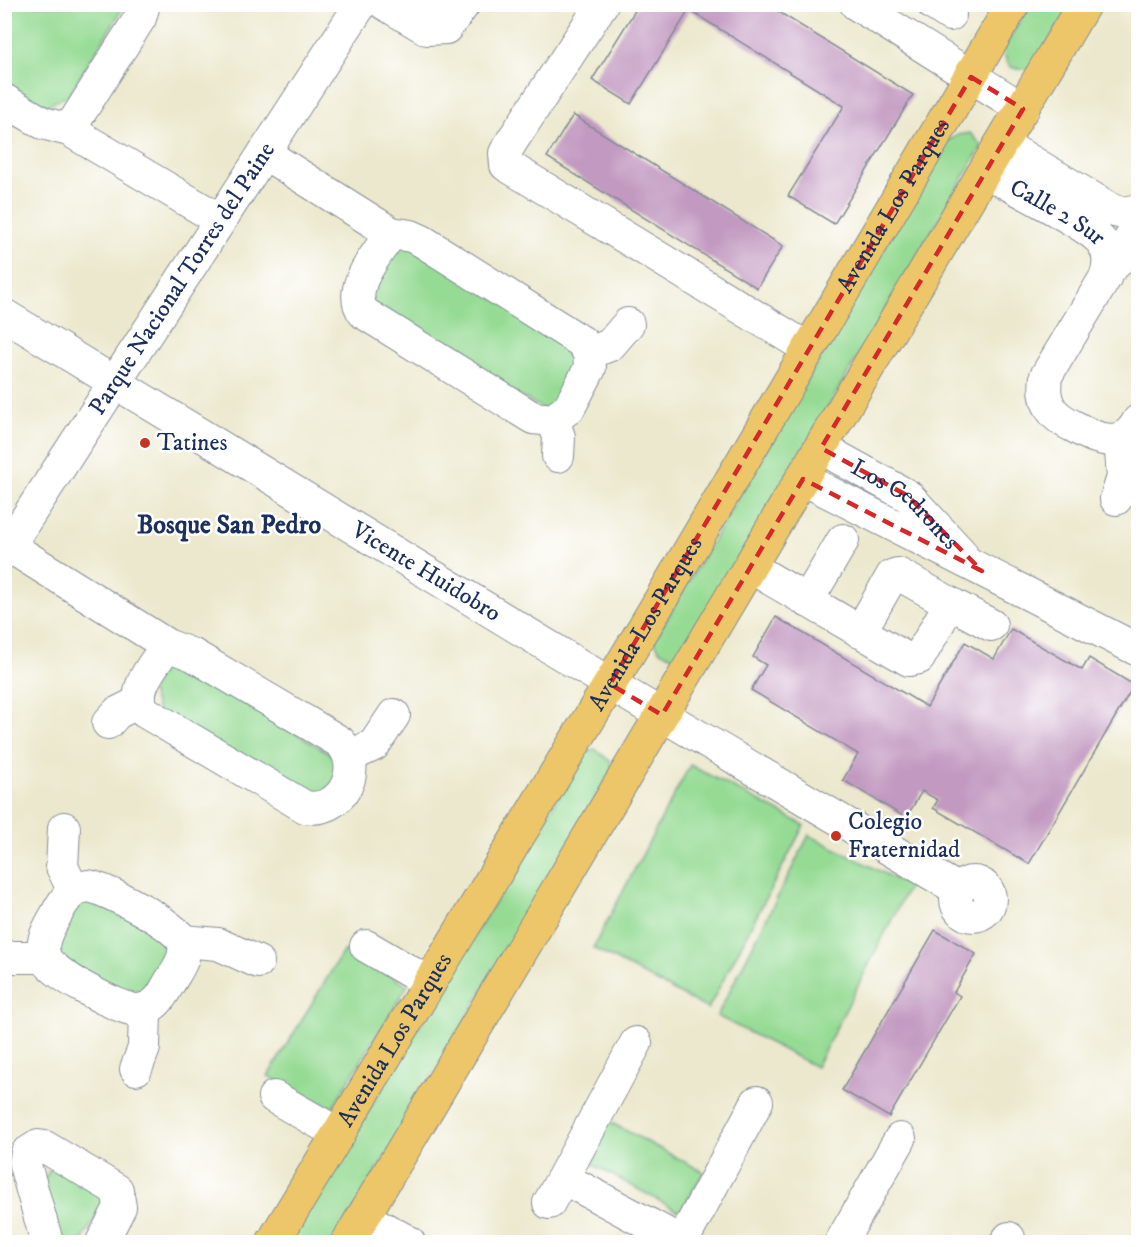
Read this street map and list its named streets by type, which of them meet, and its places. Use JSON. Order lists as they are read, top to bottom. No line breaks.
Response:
{"streets":{"main road":["Avenida Los Parques"],"street":["Calle 2 Sur","Parque Nacional Torres del Paine","Los Cedrones","Vicente Huidobro"]},"crossings":[["Avenida Los Parques","Vicente Huidobro"],["Parque Nacional Torres del Paine","Vicente Huidobro"]],"districts":["Bosque San Pedro"],"places":["Tatines","Colegio Fraternidad"]}
